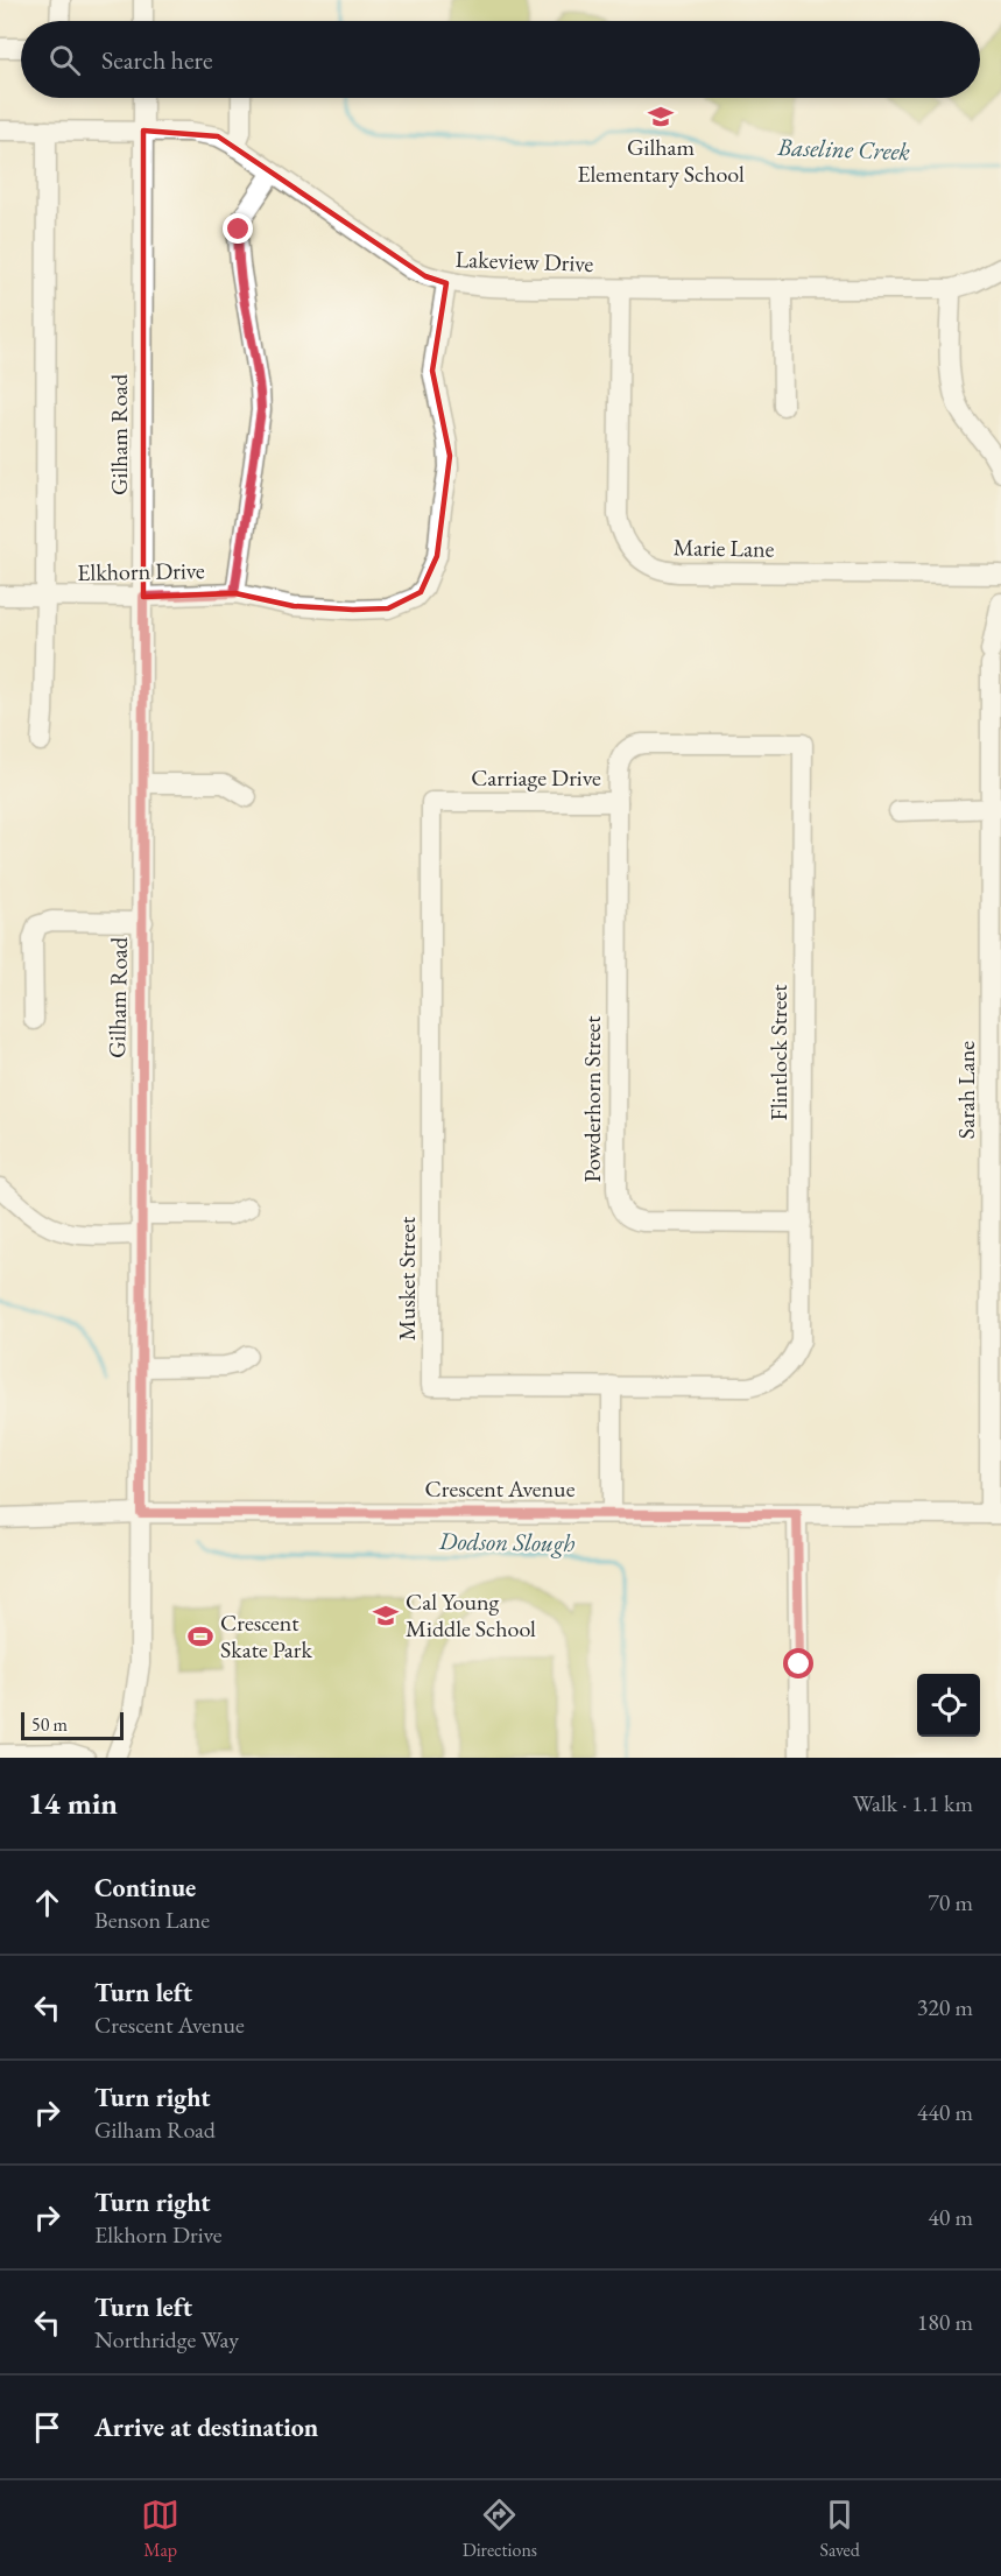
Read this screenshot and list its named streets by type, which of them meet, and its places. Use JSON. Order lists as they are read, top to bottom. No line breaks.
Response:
{"streets":{"street":["Lakeview Drive","Gilham Road","Marie Lane","Elkhorn Drive","Carriage Drive","Flintlock Street","Sarah Lane","Powderhorn Street","Musket Street","Crescent Avenue"]},"crossings":[["Lakeview Drive","Gilham Road"],["Lakeview Drive","Marie Lane"],["Lakeview Drive","Elkhorn Drive"],["Gilham Road","Elkhorn Drive"],["Gilham Road","Crescent Avenue"],["Carriage Drive","Flintlock Street"],["Carriage Drive","Powderhorn Street"],["Carriage Drive","Musket Street"],["Flintlock Street","Powderhorn Street"],["Flintlock Street","Musket Street"],["Sarah Lane","Crescent Avenue"]],"water":["Baseline Creek","Dodson Slough"],"places":{"school or university":["Gilham Elementary School","Cal Young Middle School"],"sports":["Crescent Skate Park"]},"scale_bar":"50 m","page":{"search":"Search here","scale":"50 m","heading":["14 min","Walk · 1.1 km"],"list":[["Continue","Benson Lane","70 m"],["Turn left","Crescent Avenue","320 m"],["Turn right","Gilham Road","440 m"],["Turn right","Elkhorn Drive","40 m"],["Turn left","Northridge Way","180 m"],"Arrive at destination"],"nav":["Map","Directions","Saved"]}}
